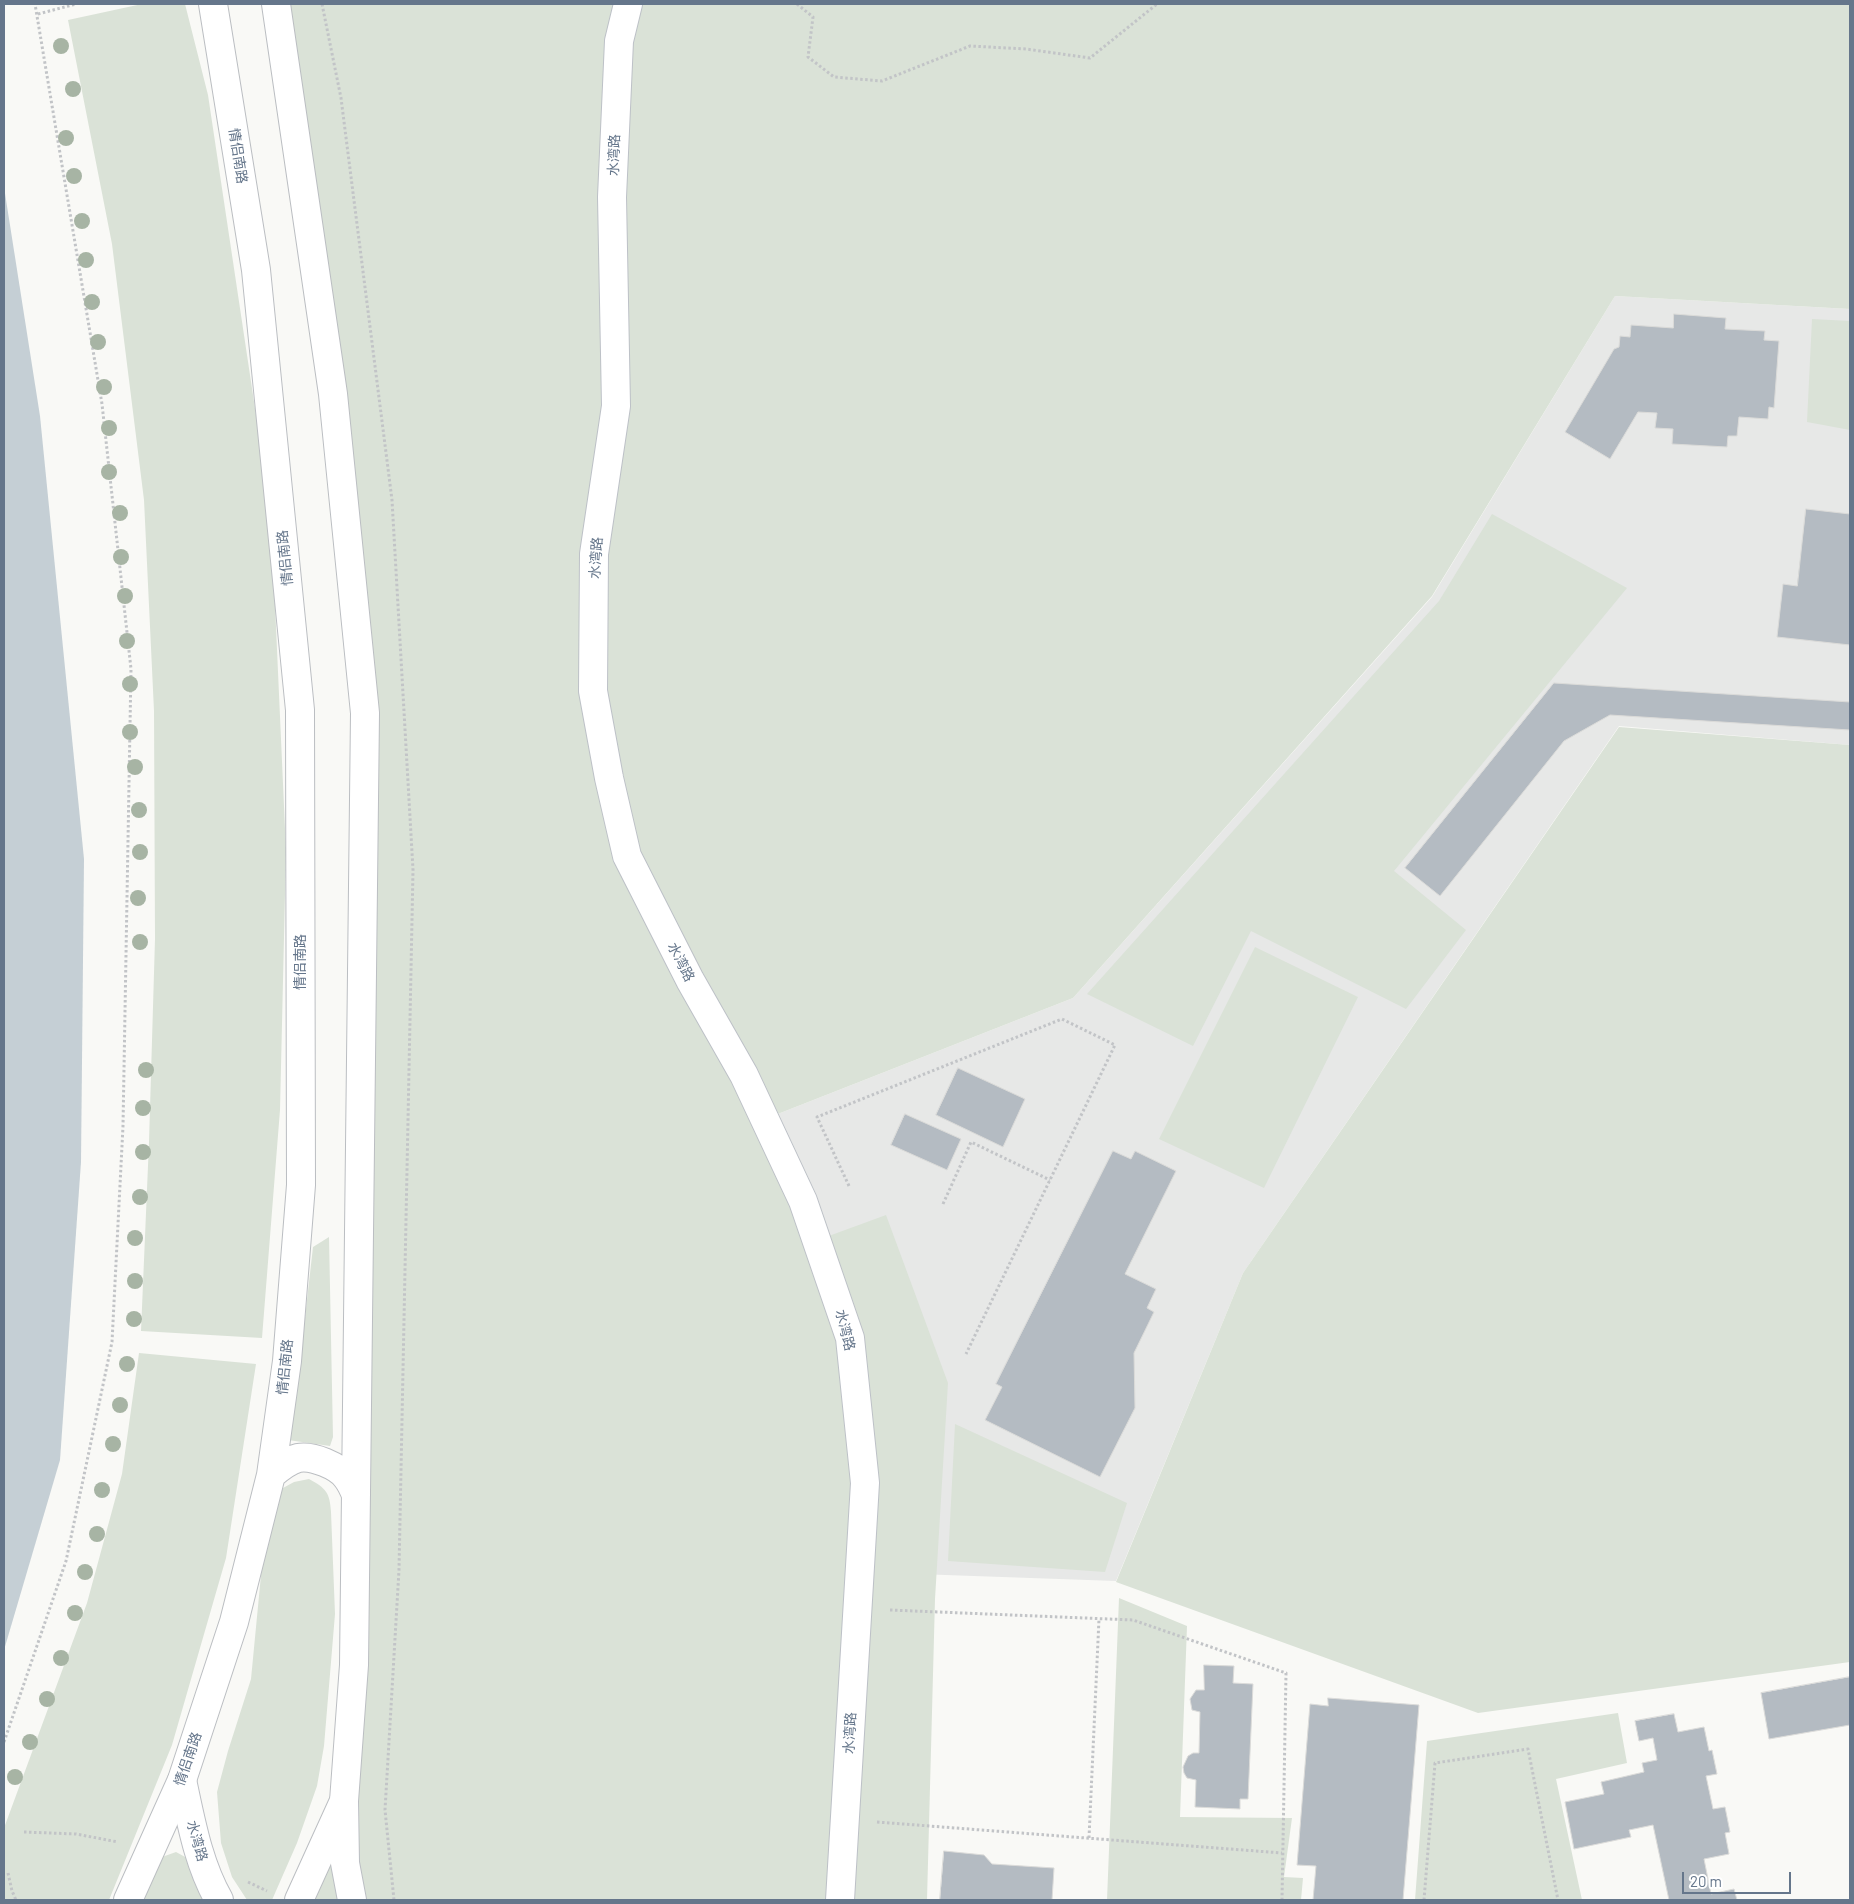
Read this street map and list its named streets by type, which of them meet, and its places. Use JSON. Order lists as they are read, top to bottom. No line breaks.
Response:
{"streets":{"main road":["水湾路","情侣南路"]},"crossings":[["水湾路","情侣南路"]],"scale_bar":"20 m"}
